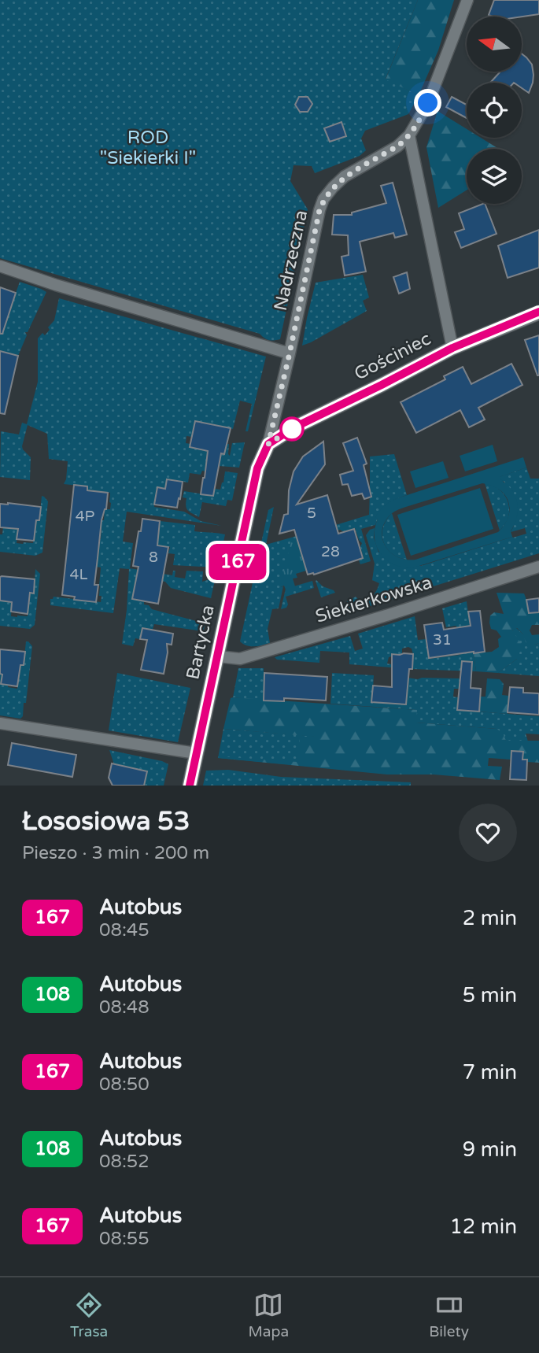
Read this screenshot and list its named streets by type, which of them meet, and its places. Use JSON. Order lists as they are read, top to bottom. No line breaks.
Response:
{"streets":{"street":["Nadrzeczna","Gościniec","Siekierkowska","Bartycka"]},"crossings":[["Nadrzeczna","Gościniec"],["Nadrzeczna","Bartycka"],["Gościniec","Bartycka"],["Siekierkowska","Bartycka"]],"parks":["ROD \"Siekierki I\""],"lines":["bus line 167"],"house_numbers":["5","4P","28","8","4L","31"],"north":"left","page":{"on_map":"167","heading":["Łososiowa 53","Pieszo · 3 min · 200 m"],"list":[{"mark":"167","name":"Autobus","note":"08:45","value":"2 min"},{"mark":"108","name":"Autobus","note":"08:48","value":"5 min"},{"mark":"167","name":"Autobus","note":"08:50","value":"7 min"},{"mark":"108","name":"Autobus","note":"08:52","value":"9 min"},{"mark":"167","name":"Autobus","note":"08:55","value":"12 min"}],"tabs":["Trasa","Mapa","Bilety"]}}
